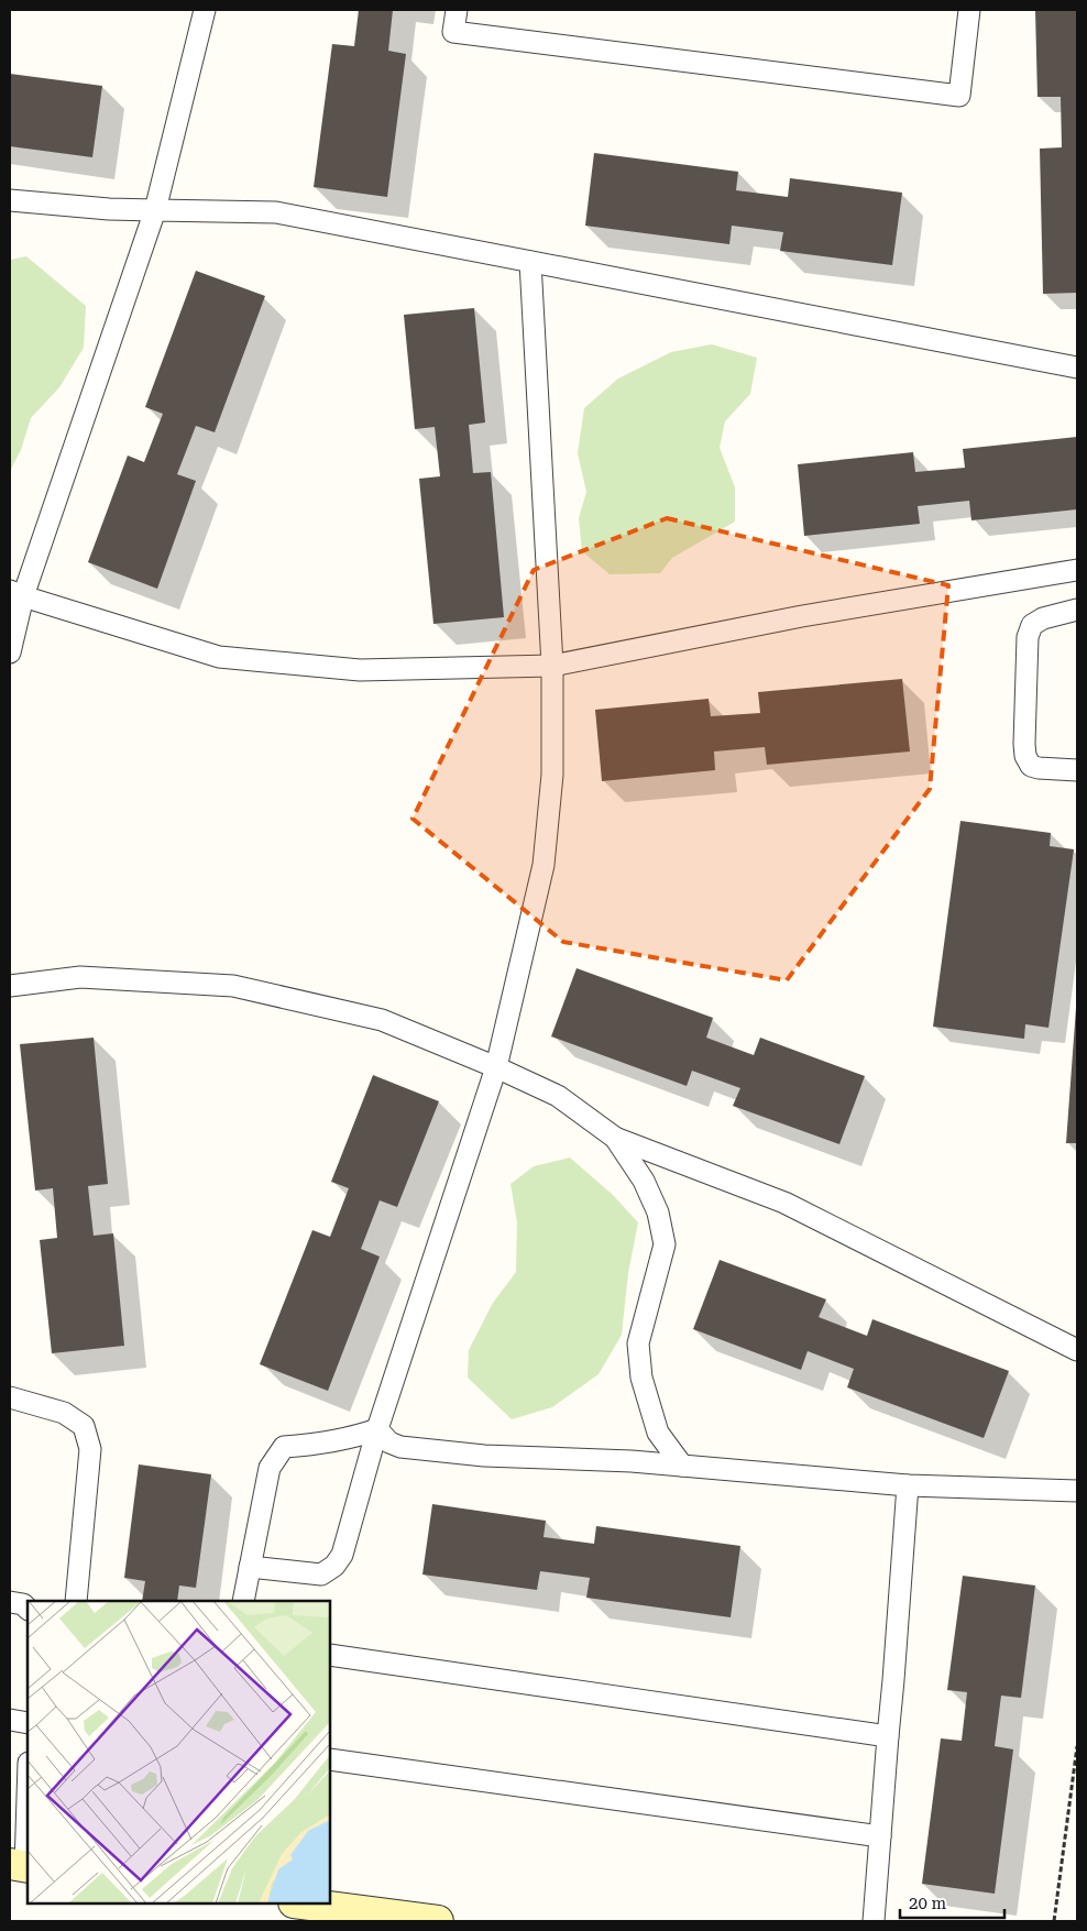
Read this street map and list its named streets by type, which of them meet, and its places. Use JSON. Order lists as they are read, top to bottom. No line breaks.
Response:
{"scale_bar":"20 m"}
